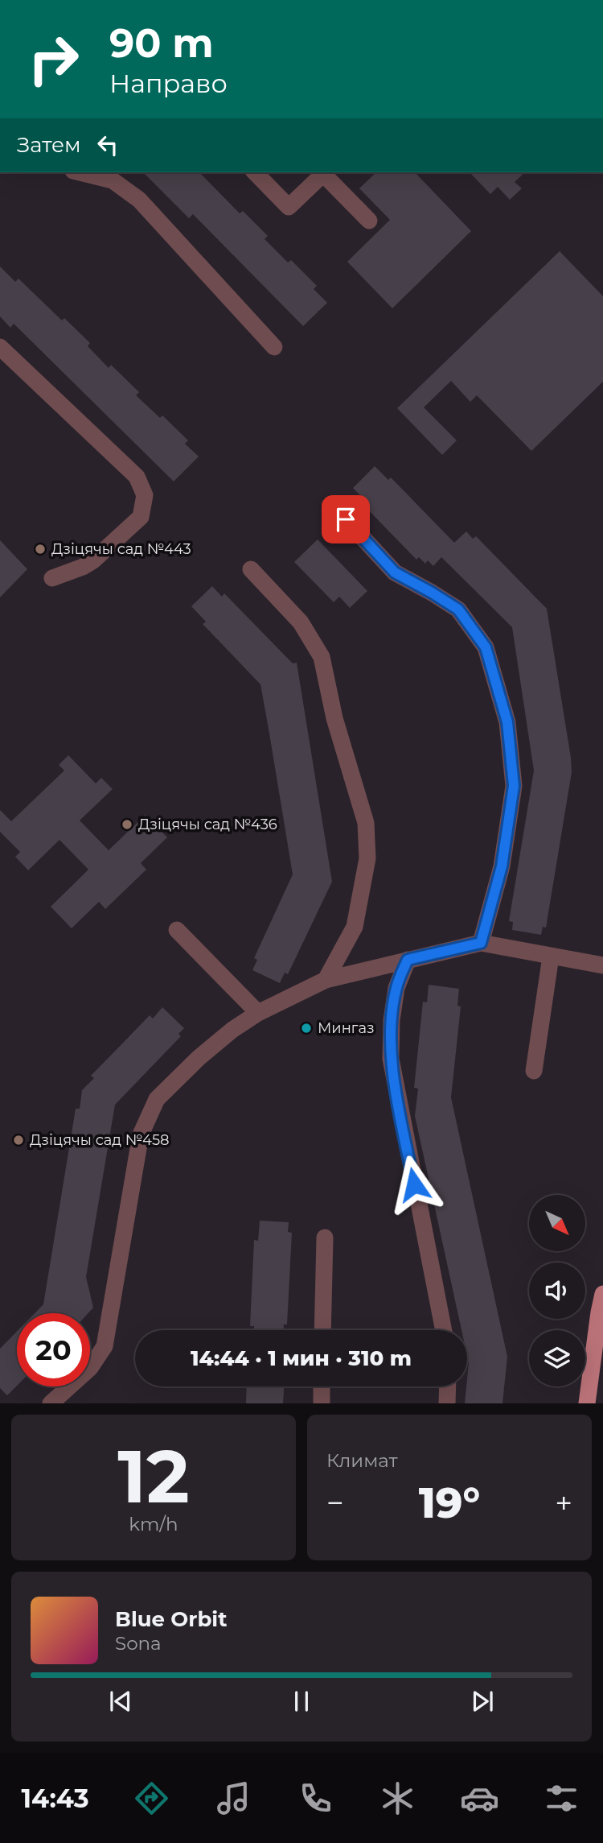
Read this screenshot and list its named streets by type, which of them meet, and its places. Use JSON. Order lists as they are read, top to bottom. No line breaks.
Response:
{"places":["Дзіцячы сад №443","Дзіцячы сад №436","Мингаз","Дзіцячы сад №458"],"north":"bottom right","page":{"turn":["90 m","Направо"],"then":"Затем","limit":"20","trip":"14:44 · 1 мин · 310 m","tile":[["12","km/h"],"Климат"],"heat":["−","19°","+"],"song":["Blue Orbit","Sona"],"tabs":"14:43"}}
